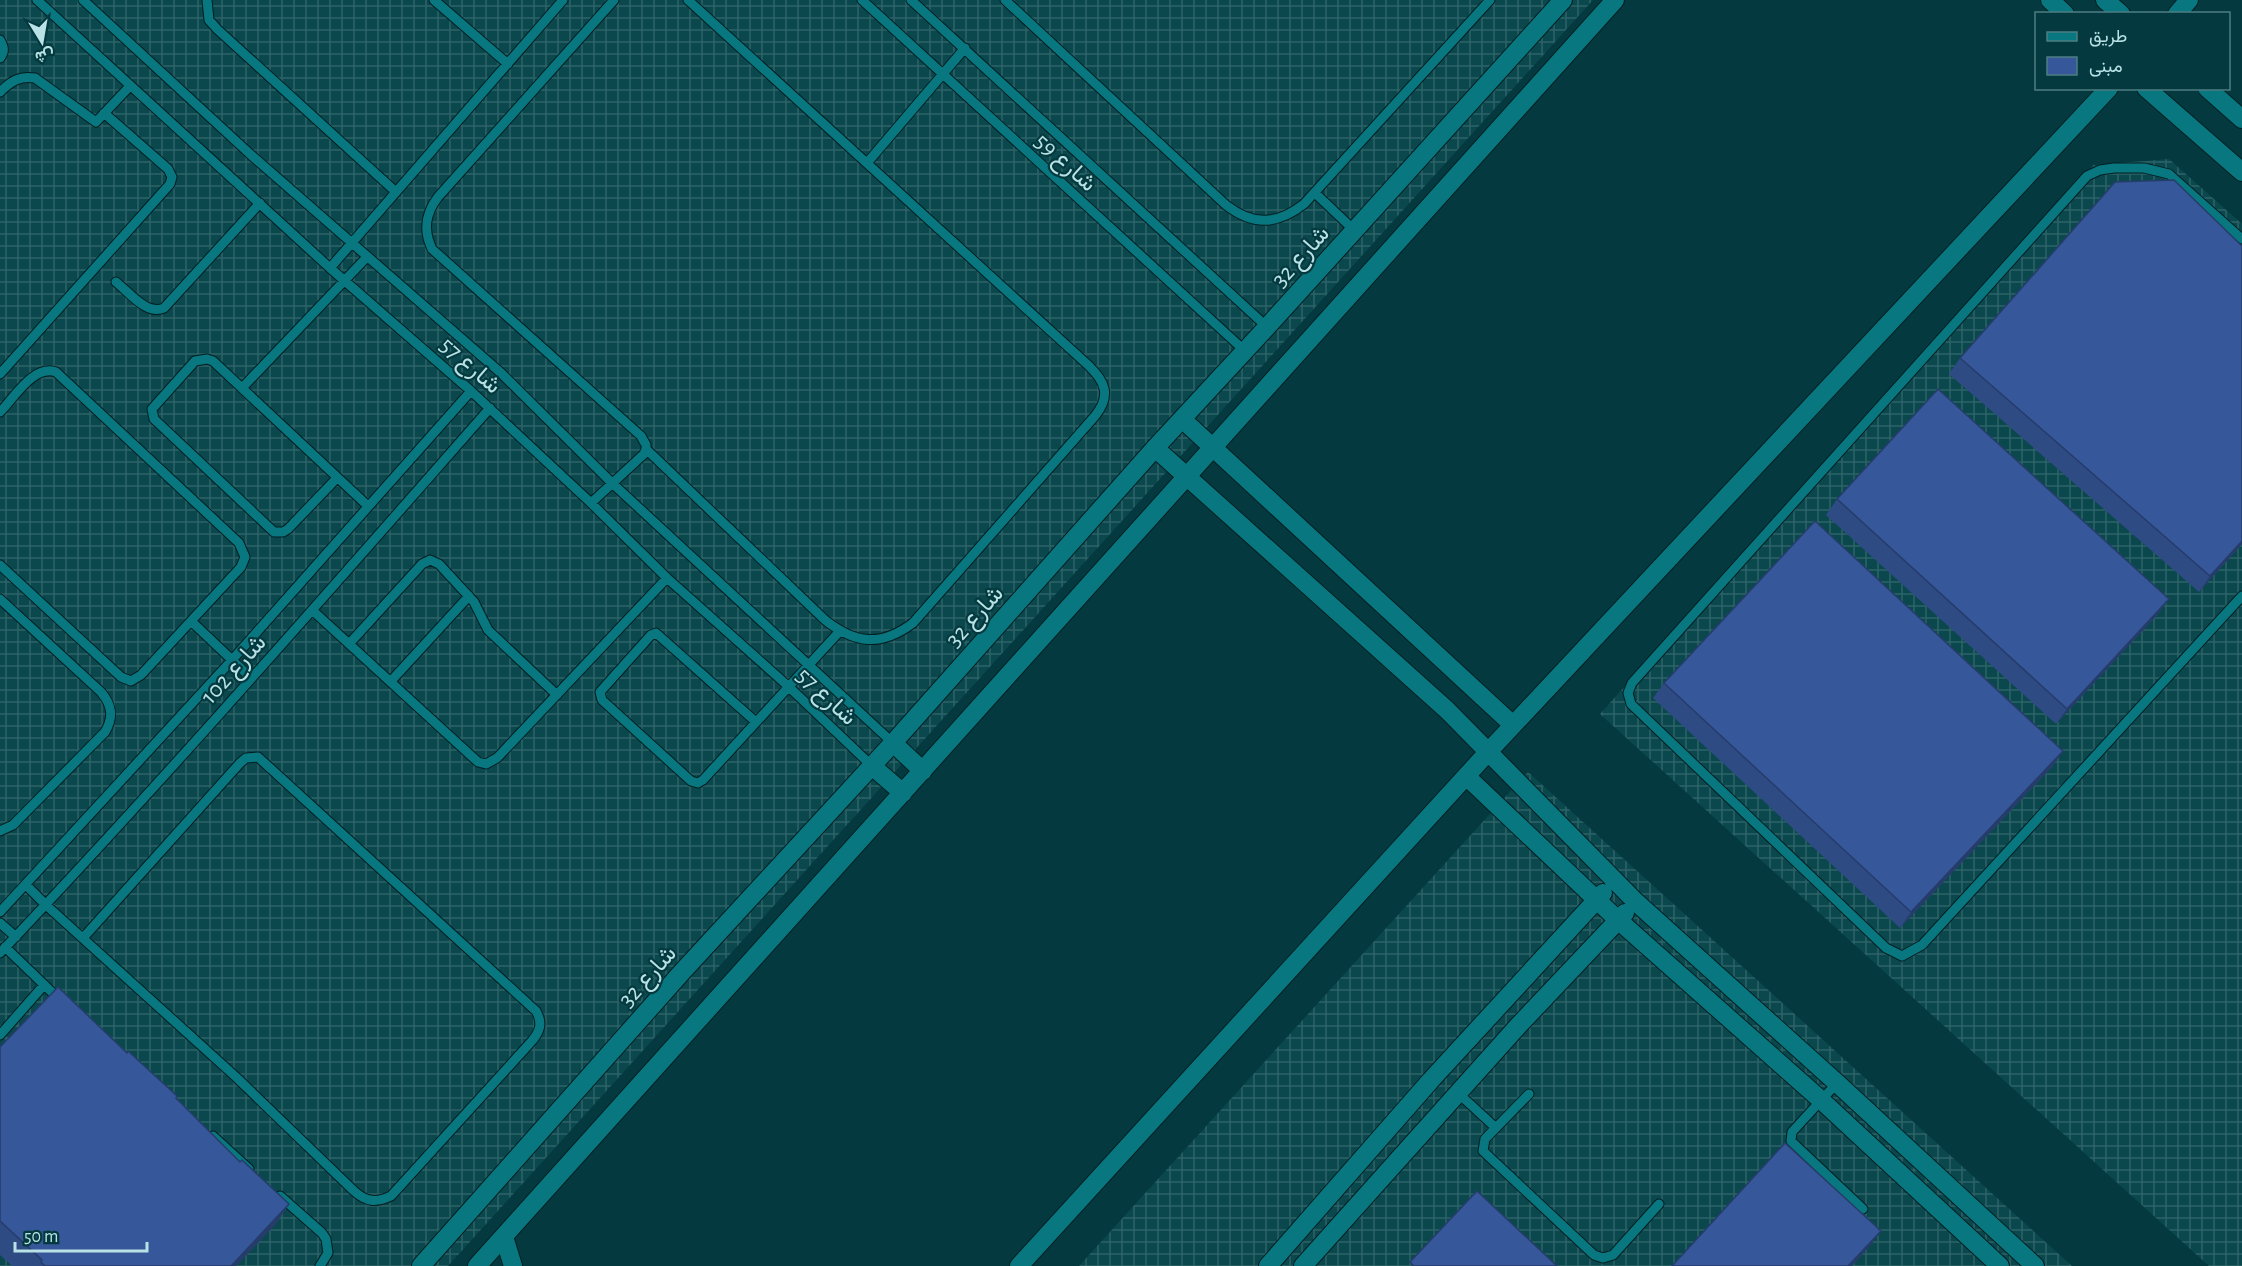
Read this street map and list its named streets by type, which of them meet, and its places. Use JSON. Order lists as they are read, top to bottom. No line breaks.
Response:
{"streets":{"street":["شارع 32"],"lane":["شارع 59","شارع 57","شارع 102"]},"crossings":[["شارع 59","شارع 32"],["شارع 32","شارع 57"],["شارع 57","شارع 102"]],"legend":["طريق","مبنى"],"scale_bar":"50 m","north":"bottom"}
